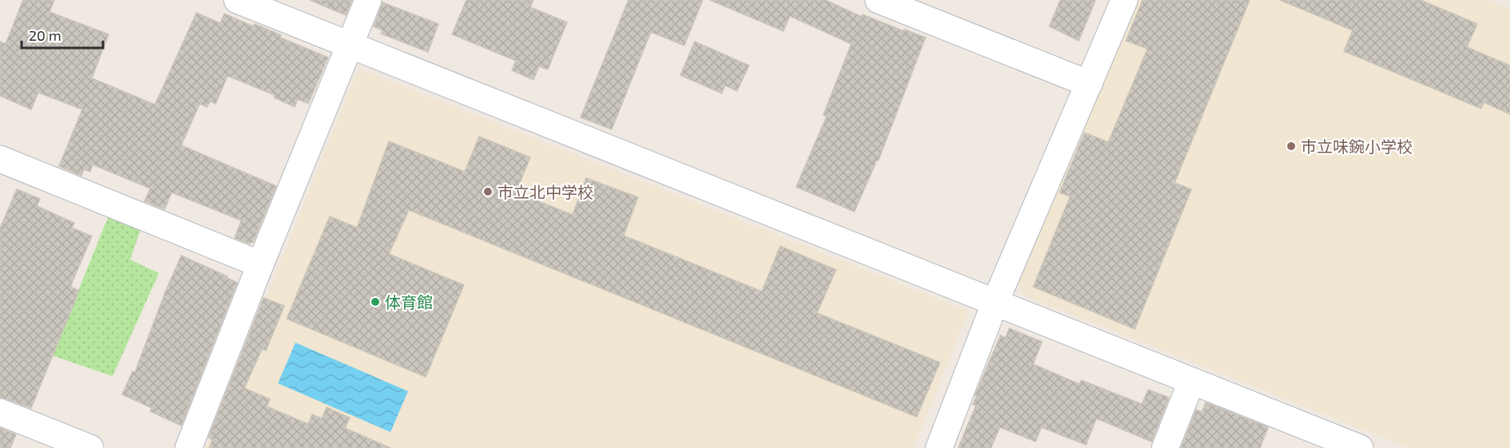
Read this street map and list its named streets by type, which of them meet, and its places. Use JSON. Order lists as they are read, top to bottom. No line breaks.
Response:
{"places":["市立味鋺小学校","市立北中学校","体育館"],"scale_bar":"20 m"}
